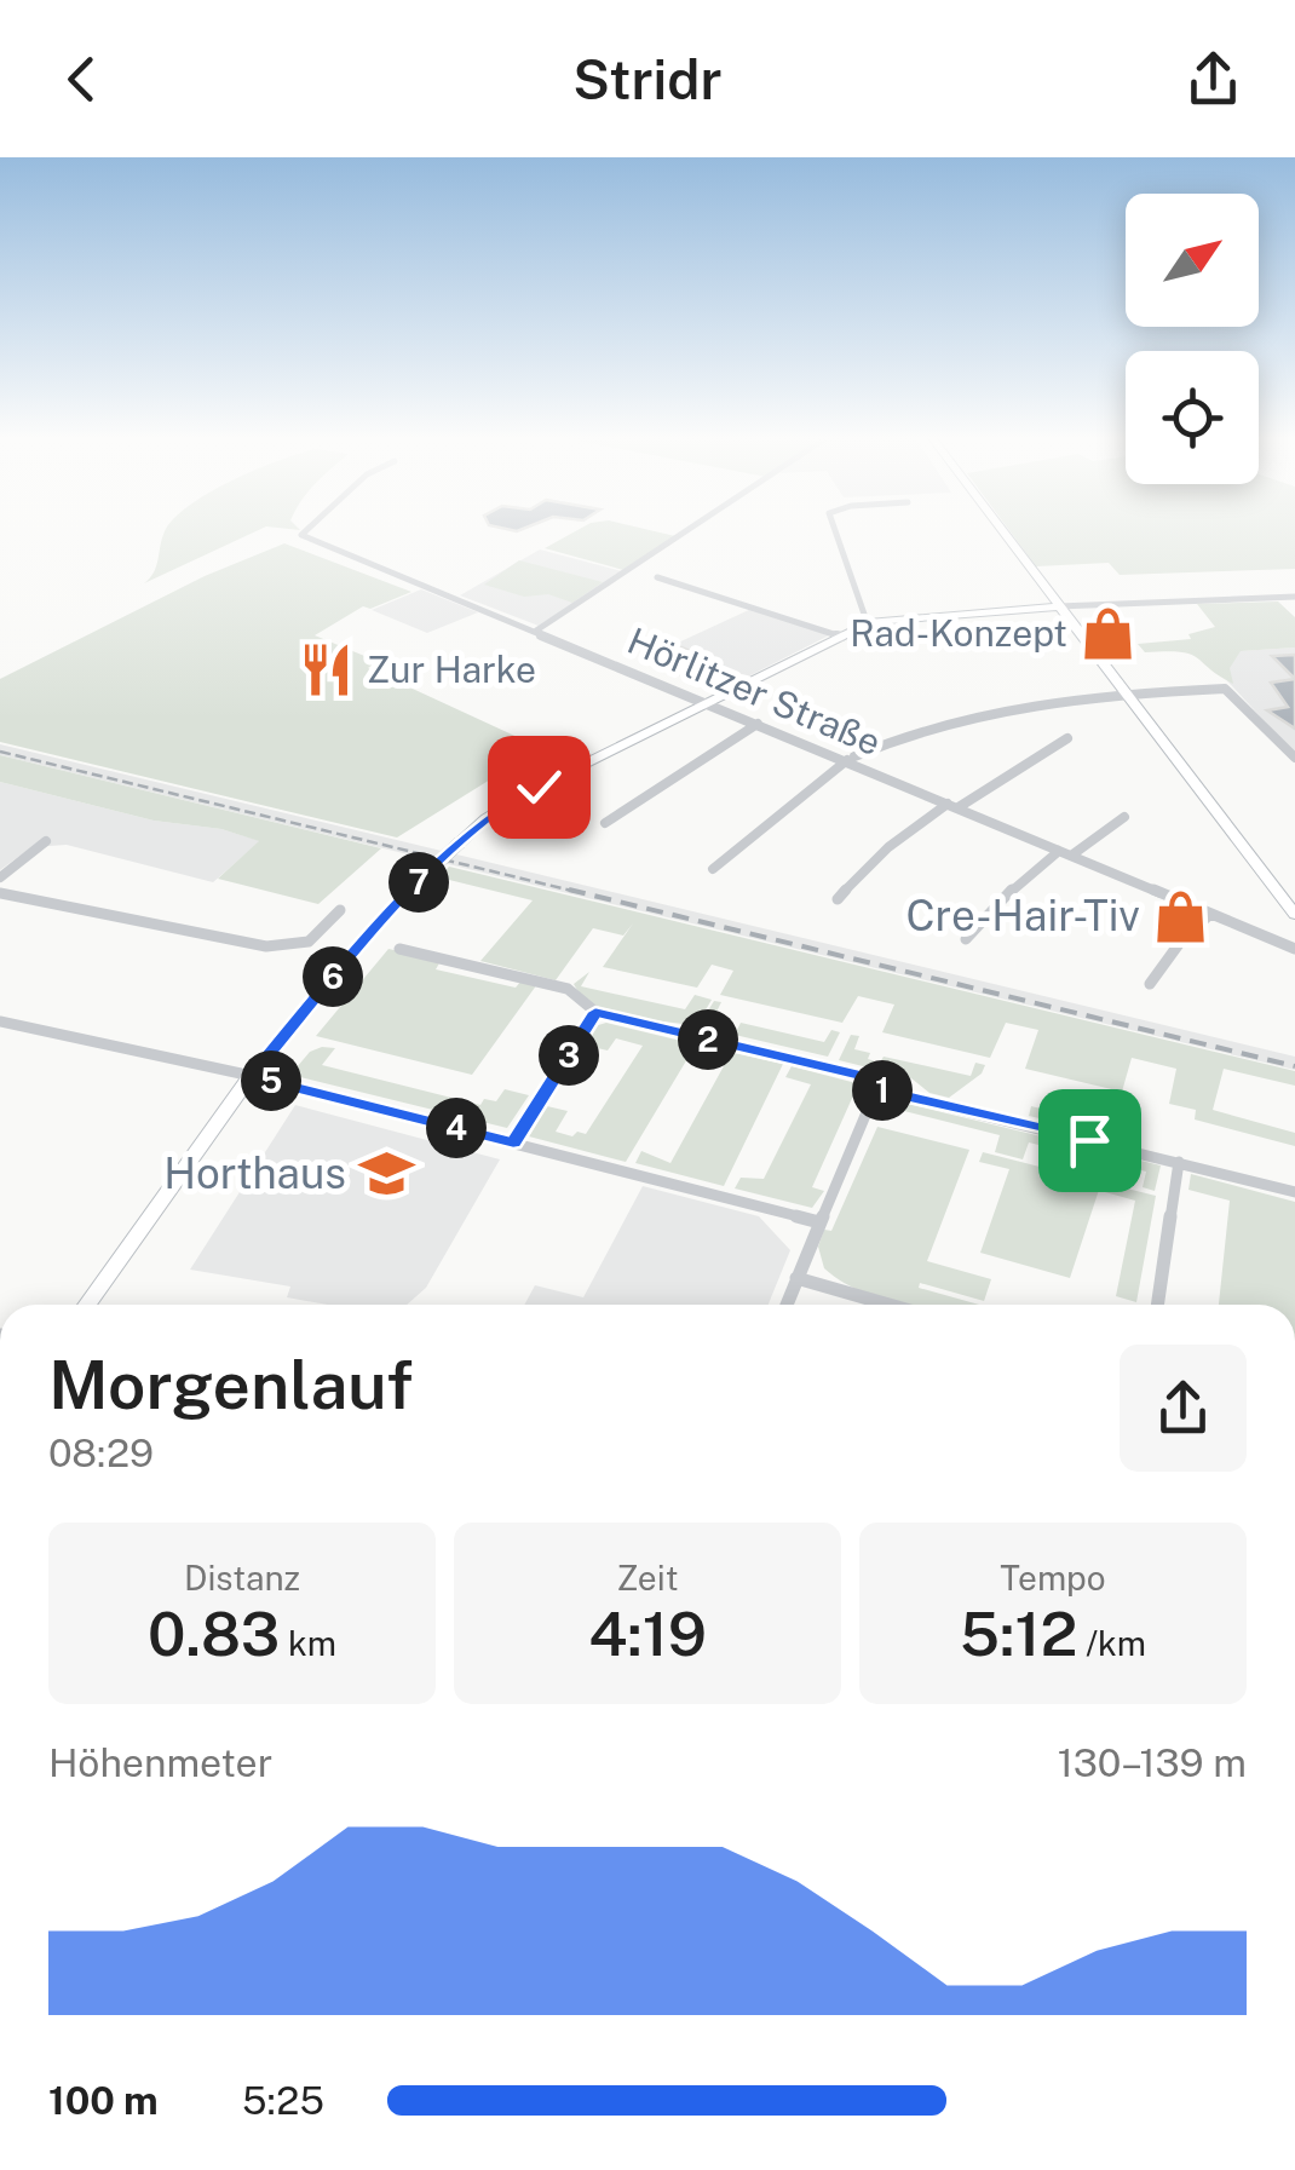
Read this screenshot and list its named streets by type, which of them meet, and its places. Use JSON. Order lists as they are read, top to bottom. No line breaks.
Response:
{"streets":{"street":["Hörlitzer Straße"]},"places":{"shop":["Rad-Konzept","Cre-Hair-Tiv"],"restaurant":["Zur Harke"],"school or university":["Horthaus"]},"north":"top right","page":{"header":"Stridr","pins":["7","6","2","3","5","1","4"],"heading":["Morgenlauf","08:29"],"stats":[["Distanz","0.83 km"],["Zeit","4:19"],["Tempo","5:12 /km"]],"chart":["Höhenmeter","130–139 m"],"list":[{"name":"100 m","note":"5:25"}]}}
